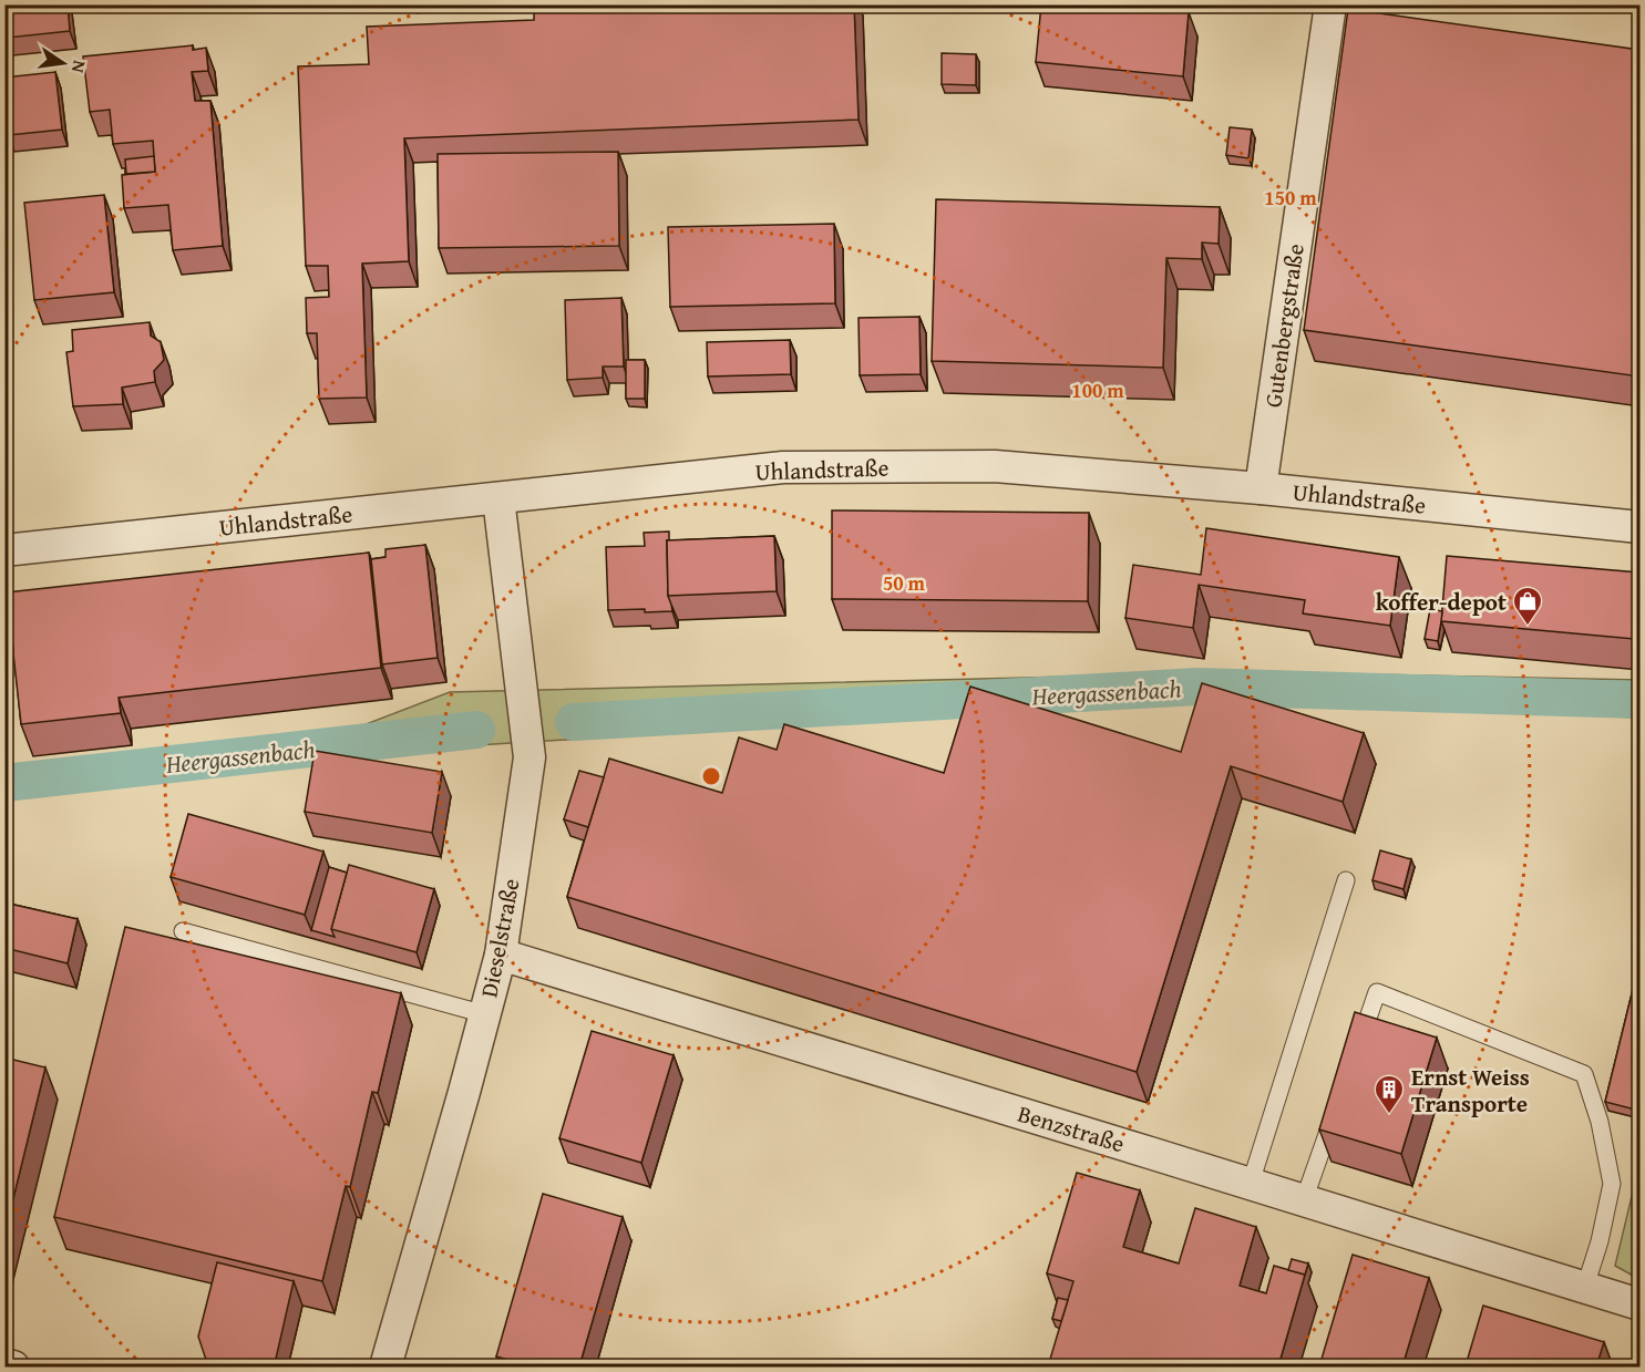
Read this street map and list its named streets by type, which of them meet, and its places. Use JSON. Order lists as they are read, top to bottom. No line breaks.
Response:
{"streets":{"street":["Gutenbergstraße","Uhlandstraße","Dieselstraße","Benzstraße"]},"crossings":[["Gutenbergstraße","Uhlandstraße"],["Uhlandstraße","Dieselstraße"],["Dieselstraße","Benzstraße"]],"water":["Heergassenbach"],"places":{"shop":["koffer-depot"],"building":["Ernst Weiss Transporte"]},"north":"right","rings":["150 m","100 m","50 m"]}
